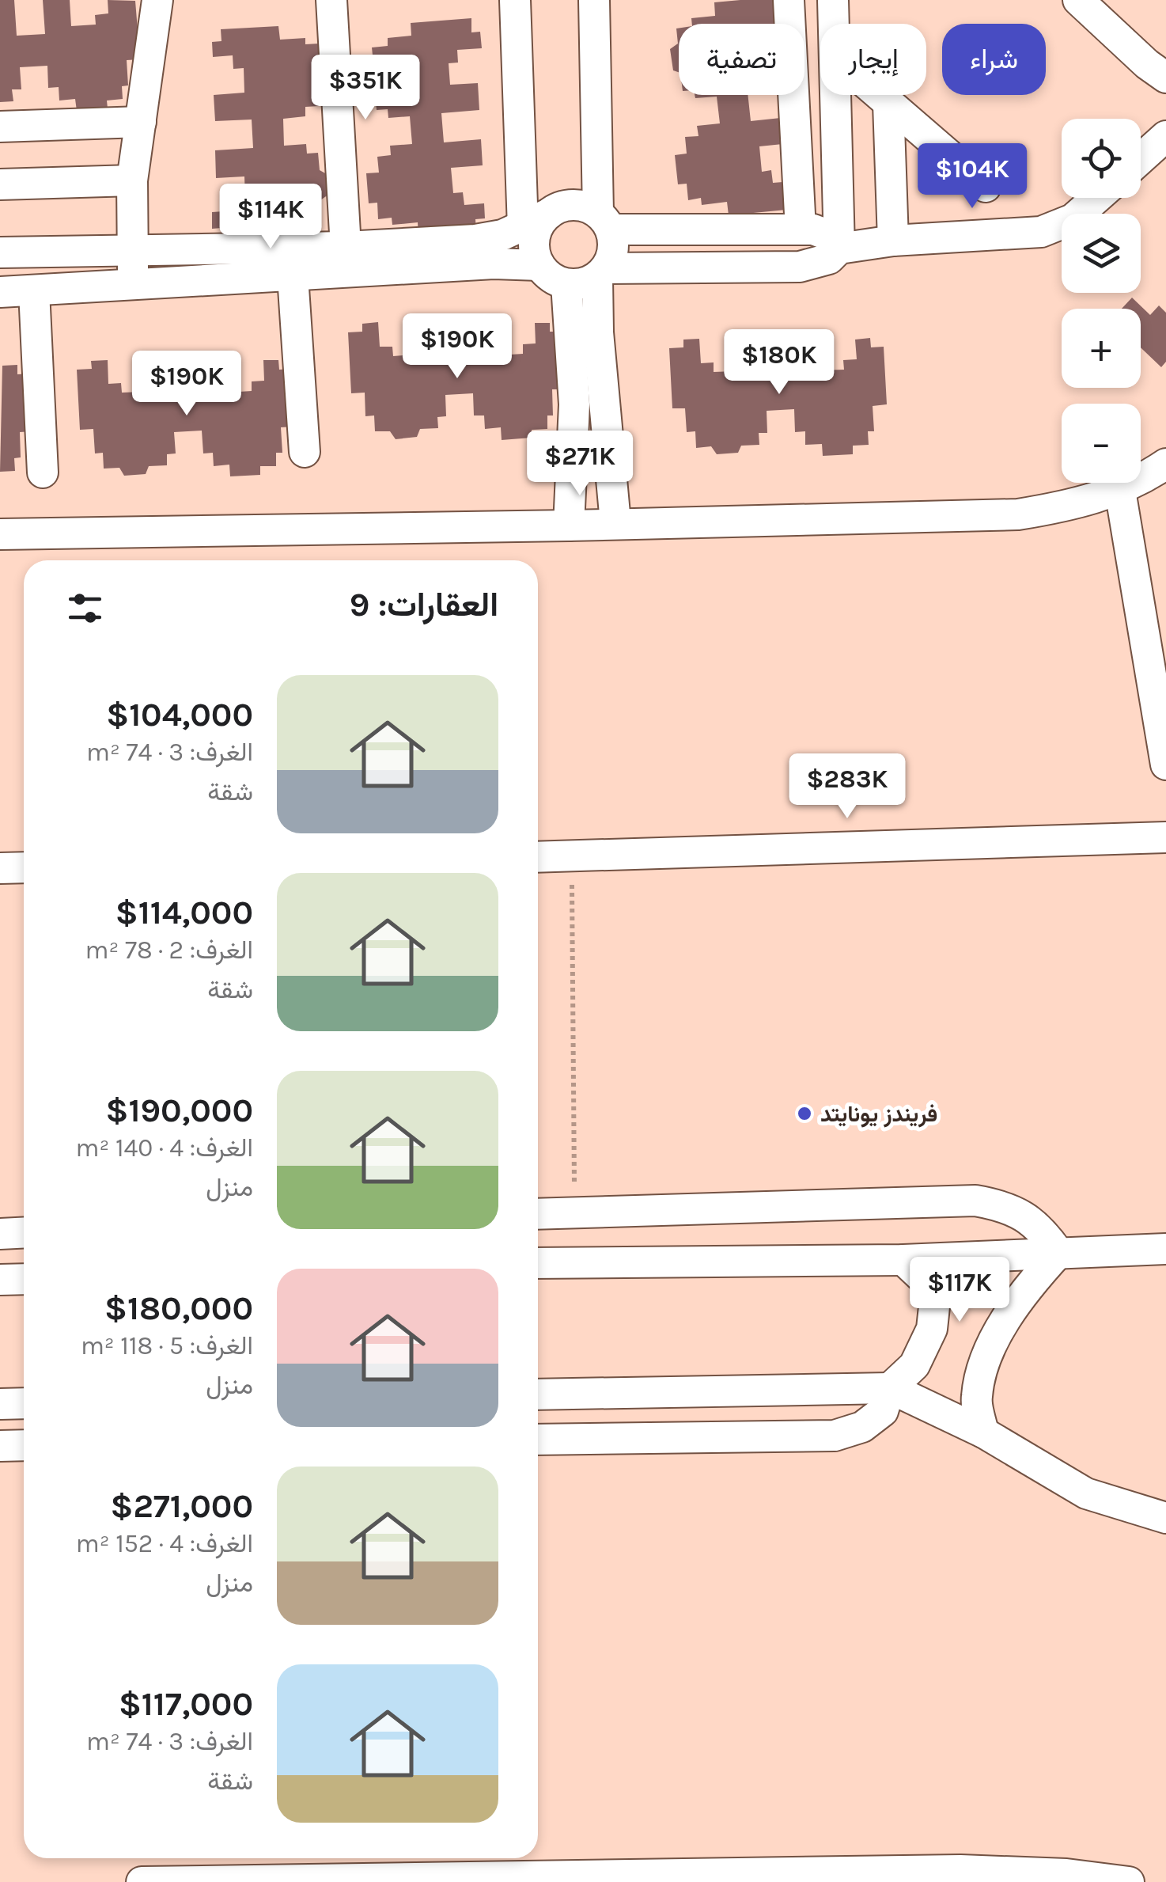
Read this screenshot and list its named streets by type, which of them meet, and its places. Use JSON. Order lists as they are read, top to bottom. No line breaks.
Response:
{"places":["فريندز يونايتد"],"page":{"chip":["شراء","إيجار","تصفية"],"price":["$351K","$104K","$114K","$190K","$180K","$190K","$271K","$283K","$117K"],"map_buttons":["+","−"],"heading":"العقارات: 9","list":[{"name":"$104,000","note":"الغرف: 3 · 74 m² · شقة"},{"name":"$114,000","note":"الغرف: 2 · 78 m² · شقة"},{"name":"$190,000","note":"الغرف: 4 · 140 m² · منزل"},{"name":"$180,000","note":"الغرف: 5 · 118 m² · منزل"},{"name":"$271,000","note":"الغرف: 4 · 152 m² · منزل"},{"name":"$117,000","note":"الغرف: 3 · 74 m² · شقة"}]}}
